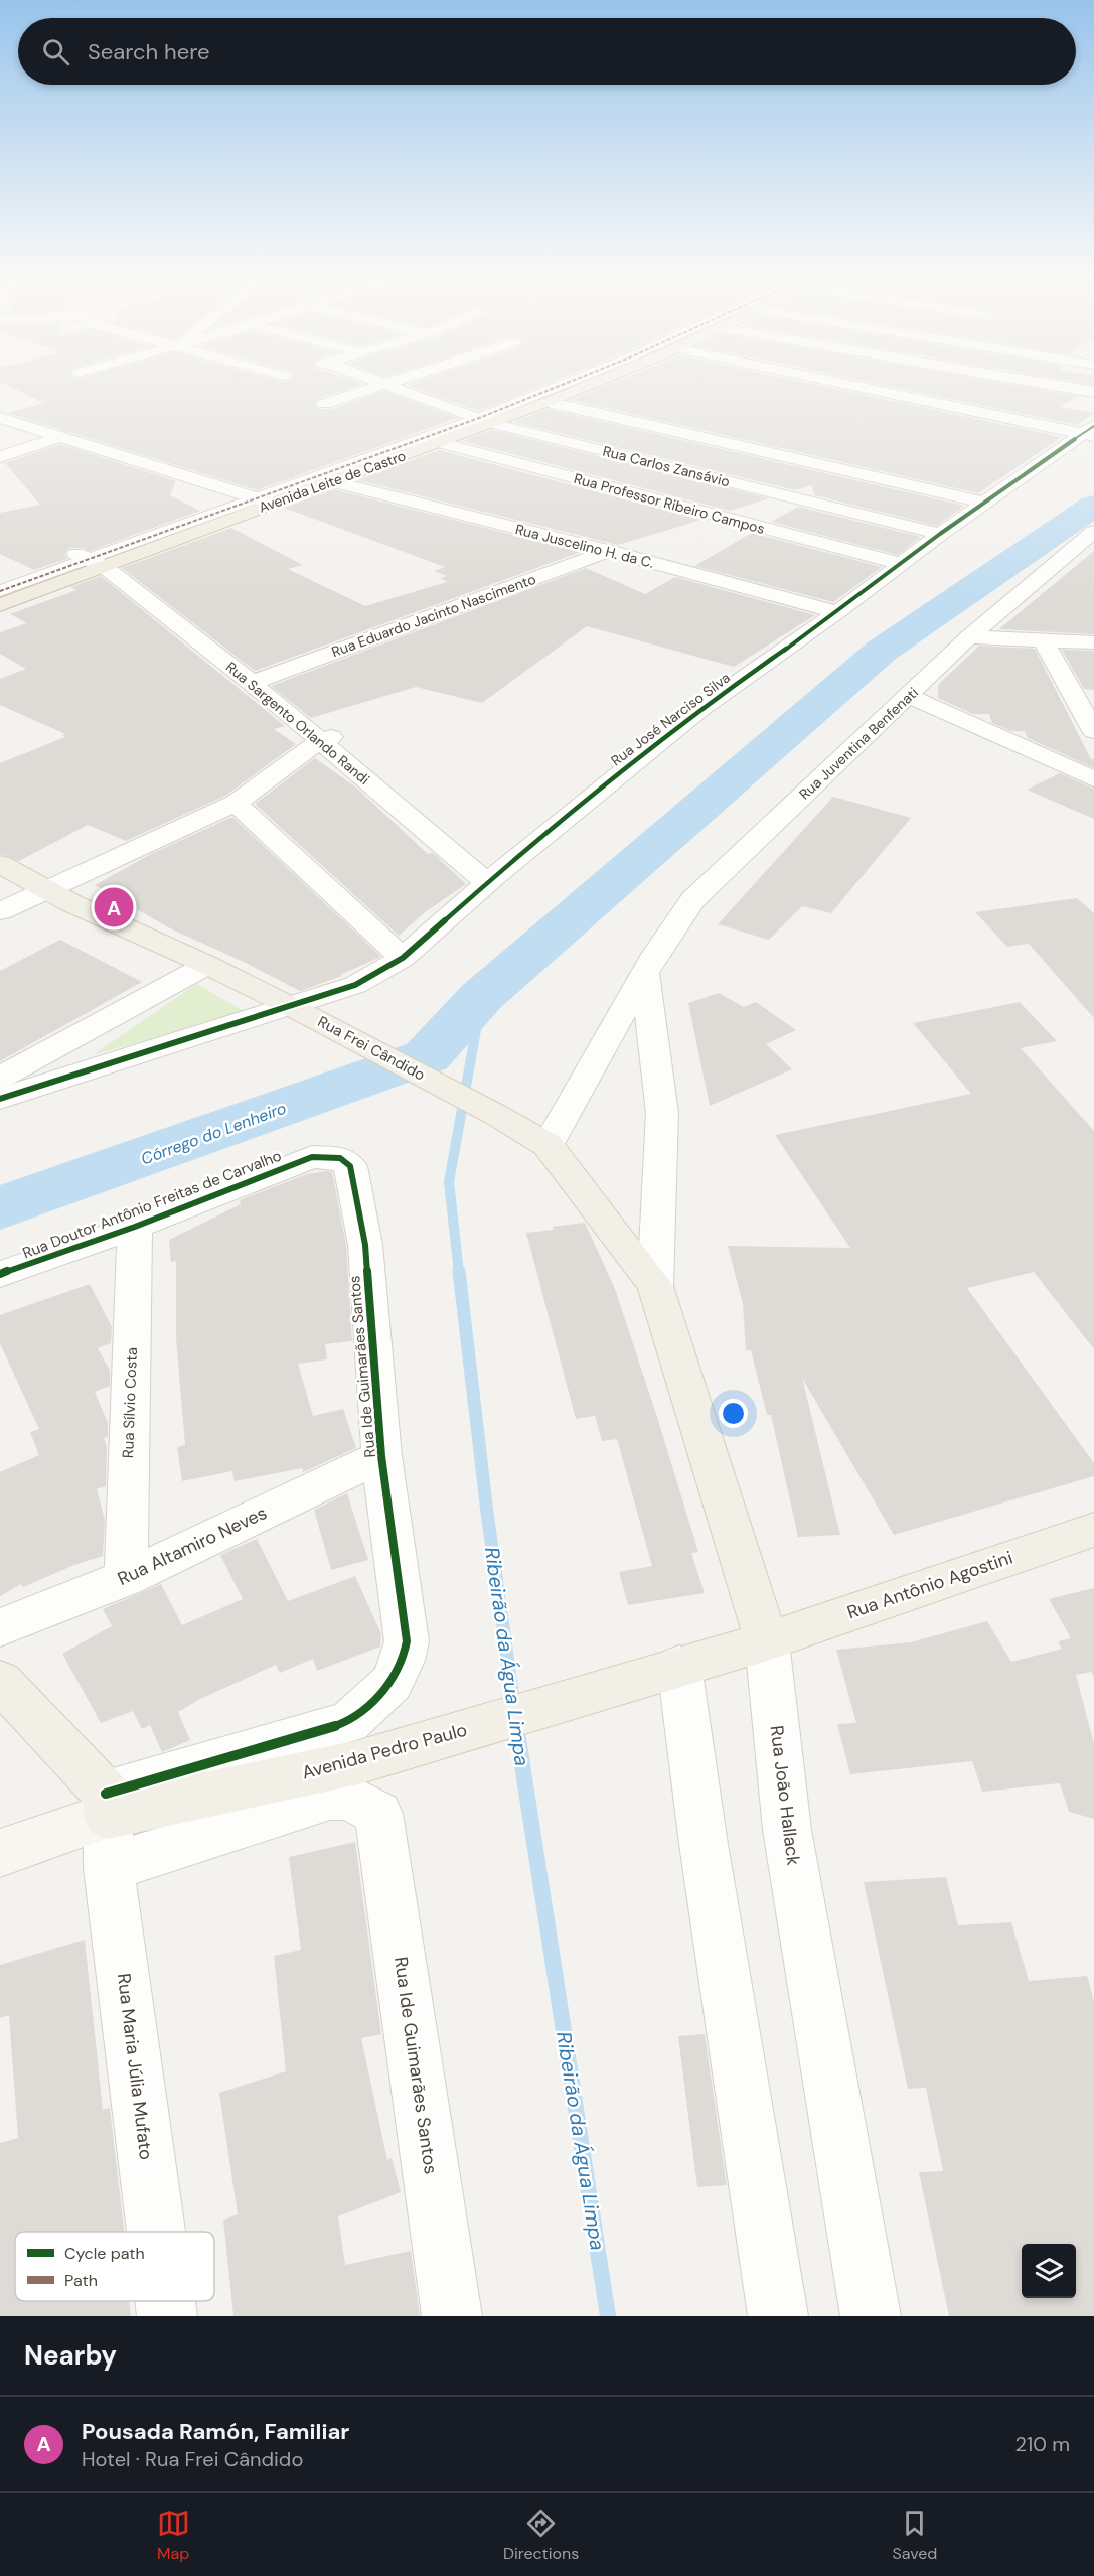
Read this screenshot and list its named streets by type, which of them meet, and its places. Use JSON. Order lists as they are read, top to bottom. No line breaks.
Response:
{"streets":{"highway":["Avenida Leite de Castro"],"main road":["Rua Frei Cândido","Rua Antônio Agostini","Avenida Pedro Paulo","Rua João Hallack"],"street":["Rua Carlos Zansávio","Rua Professor Ribeiro Campos","Rua Juscelino H. da C.","Rua Eduardo Jacinto Nascimento","Rua José Narciso Silva","Rua Sargento Orlando Randi","Rua Juventina Benfenati","Rua Doutor Antônio Freitas de Carvalho","Rua Ide Guimarães Santos","Rua Sílvio Costa","Rua Altamiro Neves","Rua Maria Júlia Mufato"]},"crossings":[["Rua Carlos Zansávio","Avenida Leite de Castro"],["Rua Carlos Zansávio","Rua José Narciso Silva"],["Avenida Leite de Castro","Rua Professor Ribeiro Campos"],["Avenida Leite de Castro","Rua Juscelino H. da C."],["Avenida Leite de Castro","Rua Sargento Orlando Randi"],["Rua Professor Ribeiro Campos","Rua José Narciso Silva"],["Rua Juscelino H. da C.","Rua Eduardo Jacinto Nascimento"],["Rua Juscelino H. da C.","Rua José Narciso Silva"],["Rua Eduardo Jacinto Nascimento","Rua Sargento Orlando Randi"],["Rua José Narciso Silva","Rua Sargento Orlando Randi"],["Rua José Narciso Silva","Rua Frei Cândido"],["Rua Juventina Benfenati","Rua Frei Cândido"],["Rua Frei Cândido","Rua João Hallack"],["Rua Doutor Antônio Freitas de Carvalho","Rua Ide Guimarães Santos"],["Rua Doutor Antônio Freitas de Carvalho","Rua Sílvio Costa"],["Rua Ide Guimarães Santos","Rua Altamiro Neves"],["Rua Ide Guimarães Santos","Avenida Pedro Paulo"],["Rua Ide Guimarães Santos","Rua Maria Júlia Mufato"],["Rua Sílvio Costa","Rua Altamiro Neves"],["Rua Antônio Agostini","Avenida Pedro Paulo"],["Rua Antônio Agostini","Rua João Hallack"],["Avenida Pedro Paulo","Rua João Hallack"],["Avenida Pedro Paulo","Rua Maria Júlia Mufato"]],"water":["Córrego do Lenheiro","Ribeirão da Água Limpa"],"legend":["Cycle path","Path"],"page":{"search":"Search here","pins":"A","heading":"Nearby","list":[{"mark":"A","name":"Pousada Ramón, Familiar","note":"Hotel · Rua Frei Cândido","value":"210 m"}],"nav":["Map","Directions","Saved"]}}
